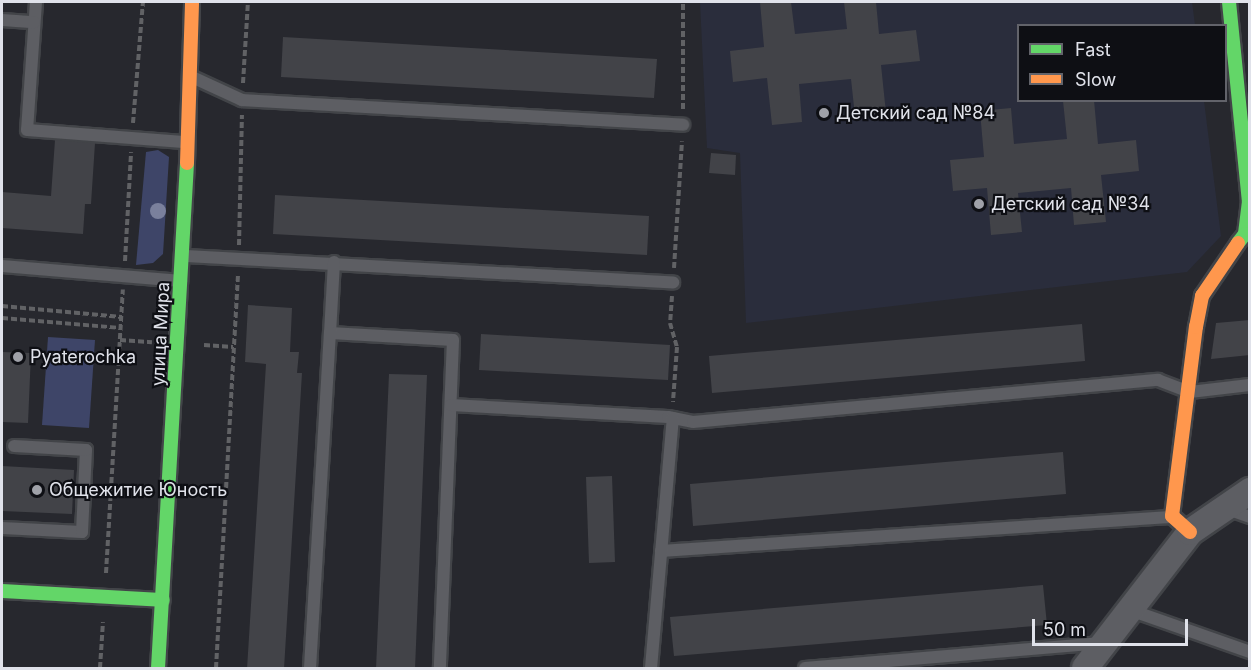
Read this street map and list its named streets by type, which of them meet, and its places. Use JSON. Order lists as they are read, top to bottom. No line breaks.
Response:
{"streets":{"street":["улица Мира"]},"places":["Детский сад №84","Детский сад №34","Pyaterochka","Общежитие Юность"],"legend":["Fast","Slow"],"scale_bar":"50 m"}
